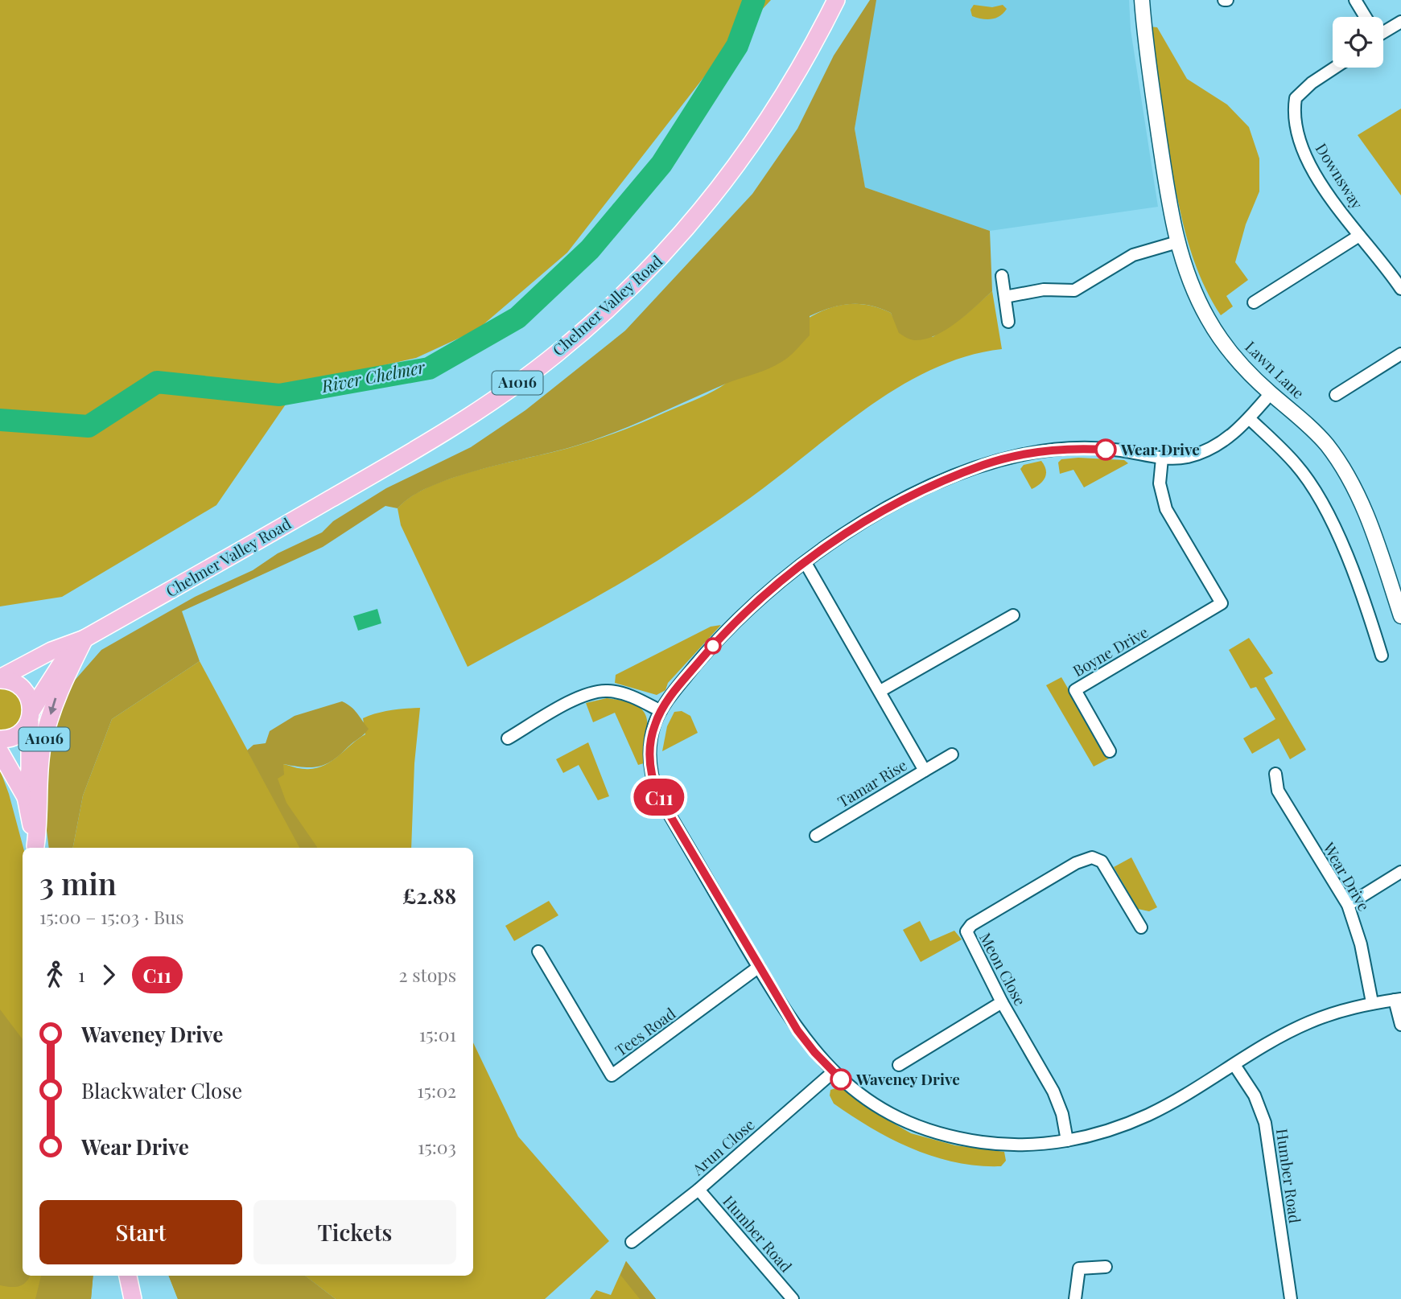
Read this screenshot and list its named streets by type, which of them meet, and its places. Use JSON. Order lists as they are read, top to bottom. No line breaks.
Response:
{"streets":{"main road":["Chelmer Valley Road","A1016"],"street":["Downsway","Lawn Lane","Boyne Drive","Tamar Rise","Wear Drive","Meon Close","Tees Road","Arun Close","Humber Road"]},"crossings":[["Chelmer Valley Road","A1016"],["Arun Close","Humber Road"]],"water":["River Chelmer"],"places":["Wear Drive","Waveney Drive"],"lines":["bus line C11"],"page":{"on_map":"C11","heading":["3 min","15:00 – 15:03 · Bus","£2.88"],"legs":["1","C11","2 stops"],"list":[{"name":"Waveney Drive","value":"15:01"},{"name":"Blackwater Close","value":"15:02"},{"name":"Wear Drive","value":"15:03"}],"buttons":["Start","Tickets"]}}
